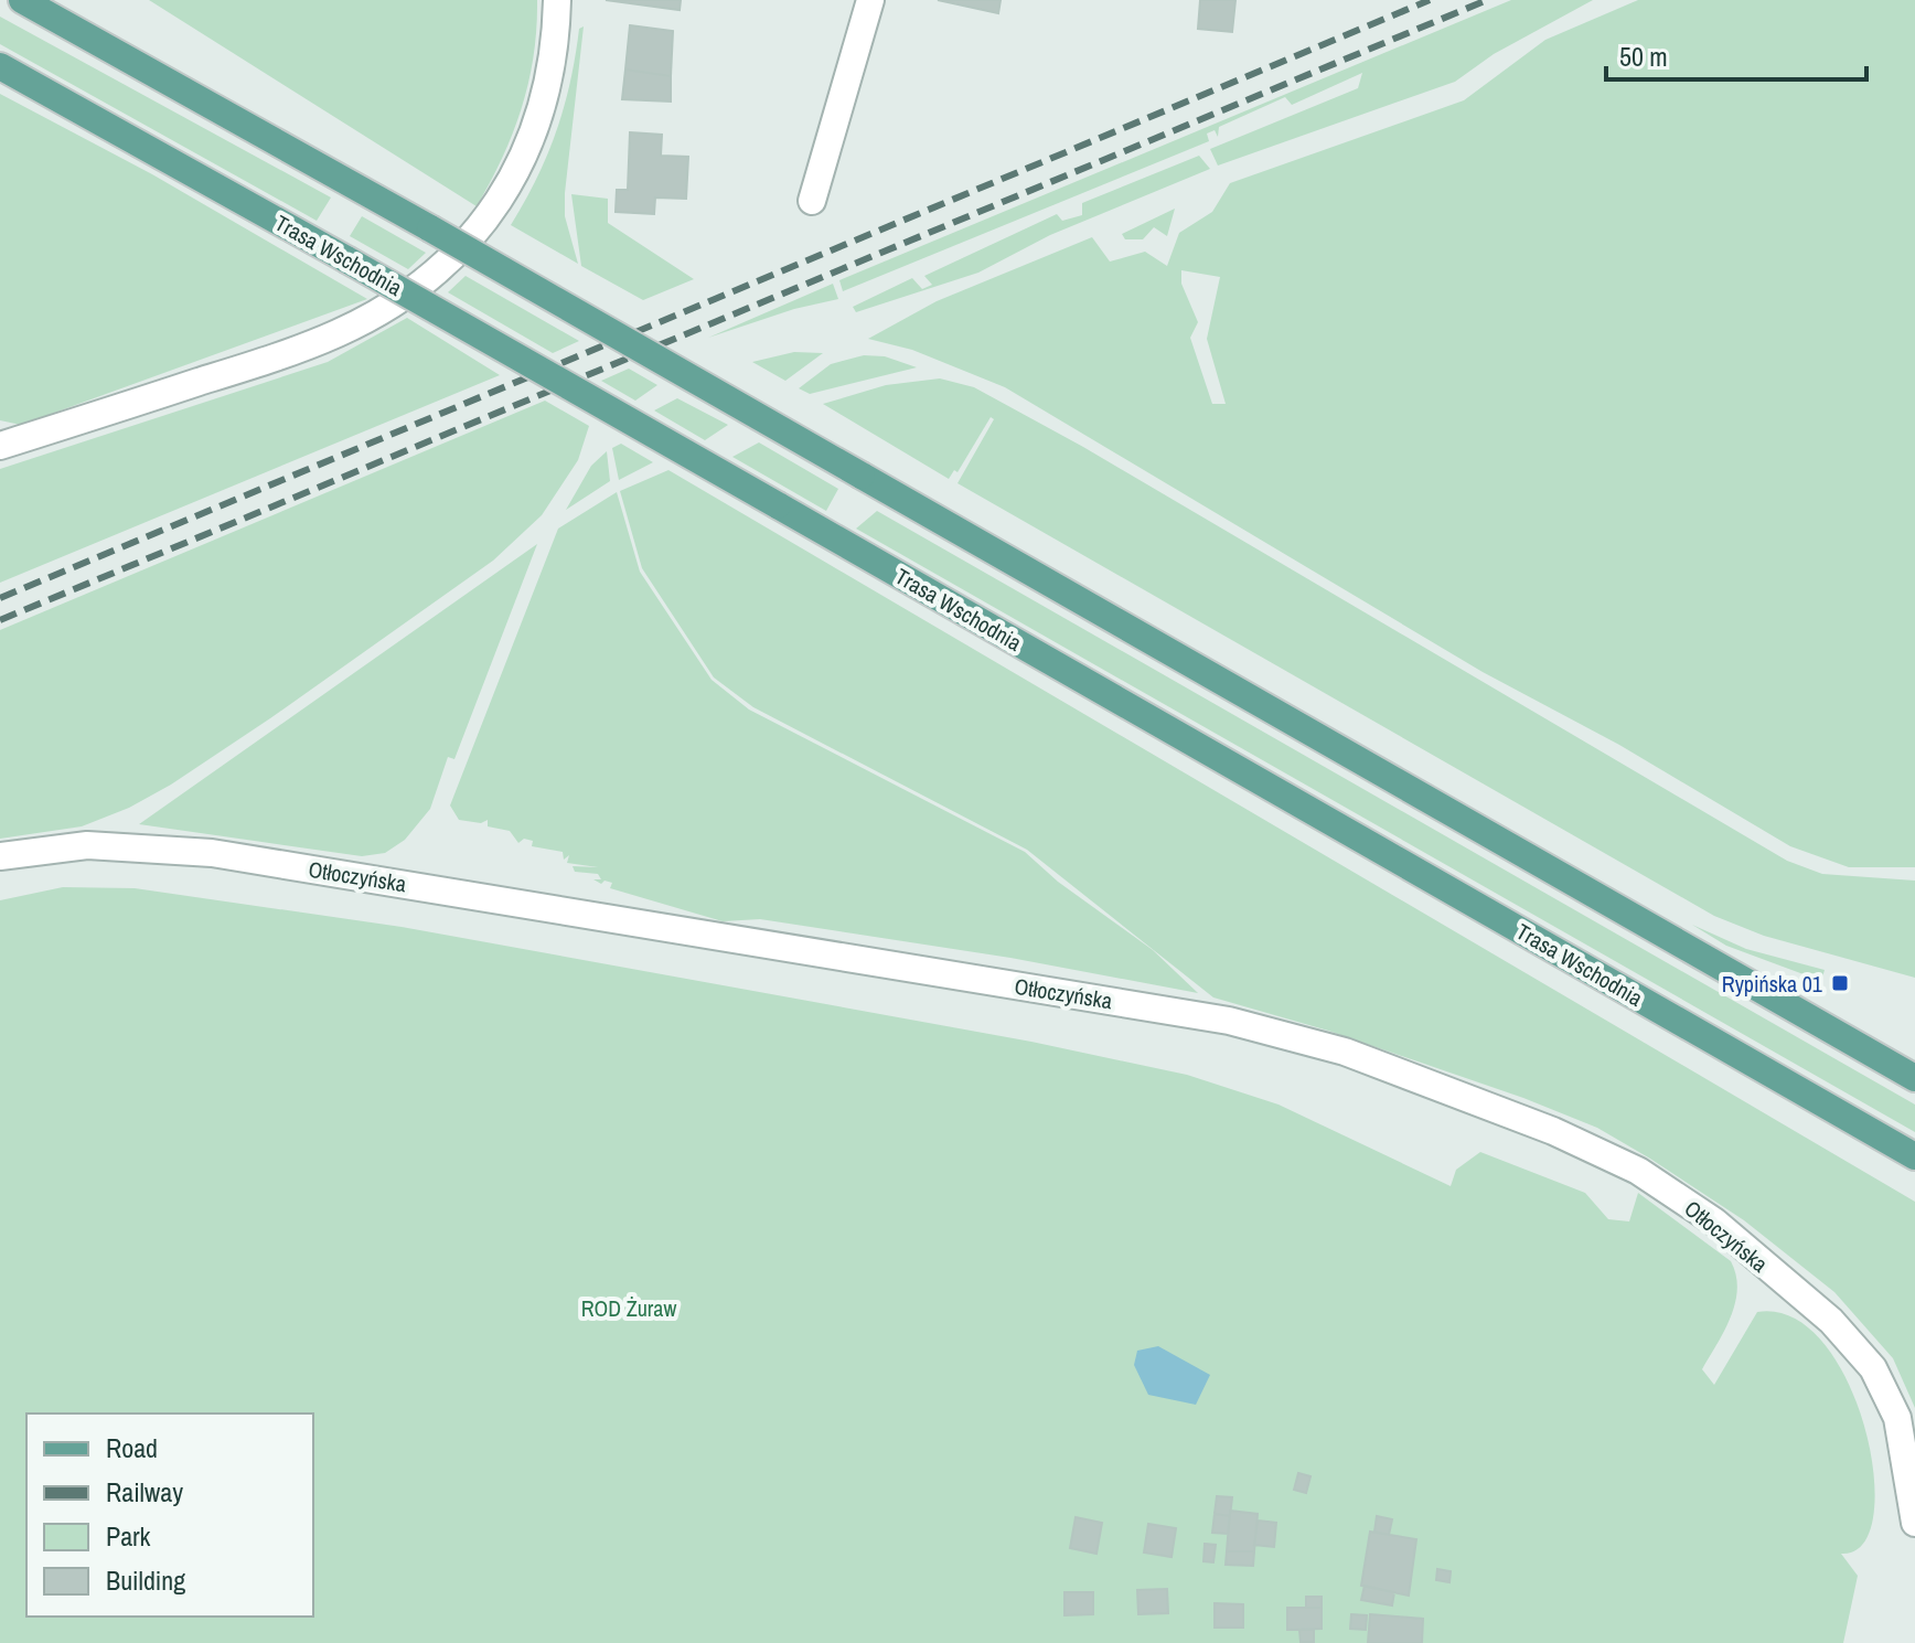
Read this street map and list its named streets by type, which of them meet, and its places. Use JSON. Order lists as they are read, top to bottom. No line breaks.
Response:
{"streets":{"main road":["Trasa Wschodnia"],"street":["Otłoczyńska"]},"parks":["ROD Żuraw"],"places":{"transit":["Rypińska 01"]},"legend":["Road","Railway","Park","Building"],"scale_bar":"50 m"}
